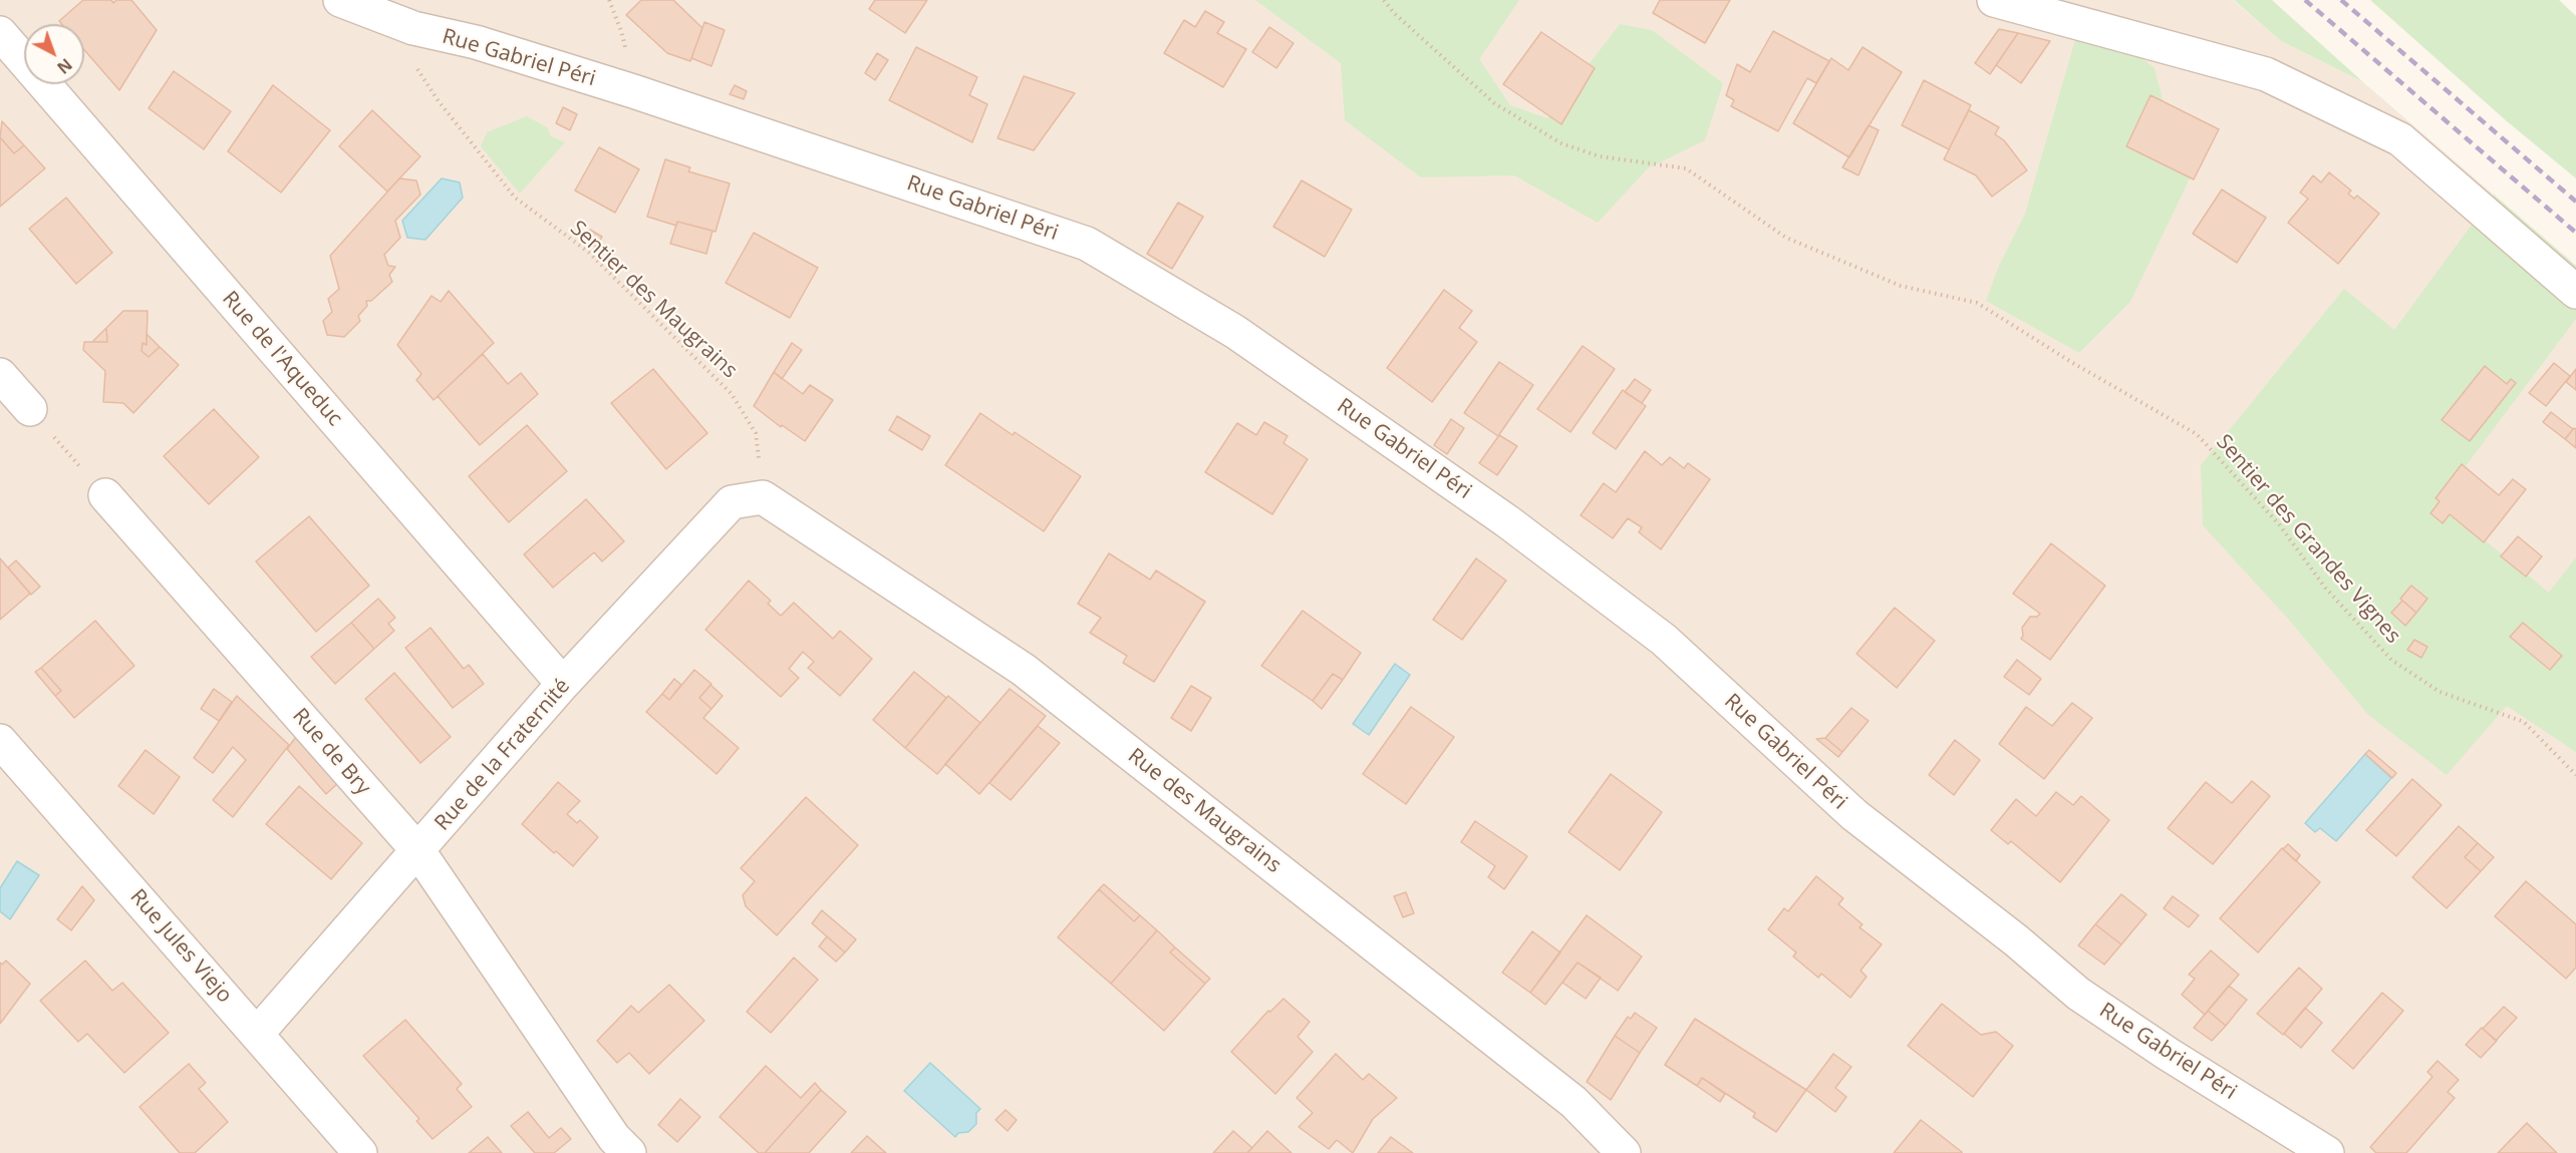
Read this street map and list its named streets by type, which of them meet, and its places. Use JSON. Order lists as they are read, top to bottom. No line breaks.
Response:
{"streets":{"street":["Rue Gabriel Péri","Rue de l'Aqueduc","Rue de Bry","Rue de la Fraternité","Rue des Maugrains","Rue Jules Viejo"],"path":["Sentier des Maugrains","Sentier des Grandes Vignes"]},"crossings":[["Rue Gabriel Péri","Sentier des Maugrains"],["Sentier des Maugrains","Rue de la Fraternité"],["Sentier des Maugrains","Rue des Maugrains"],["Rue de l'Aqueduc","Rue de la Fraternité"],["Rue de Bry","Rue de la Fraternité"],["Rue de la Fraternité","Rue des Maugrains"],["Rue de la Fraternité","Rue Jules Viejo"]],"north":"bottom right"}
